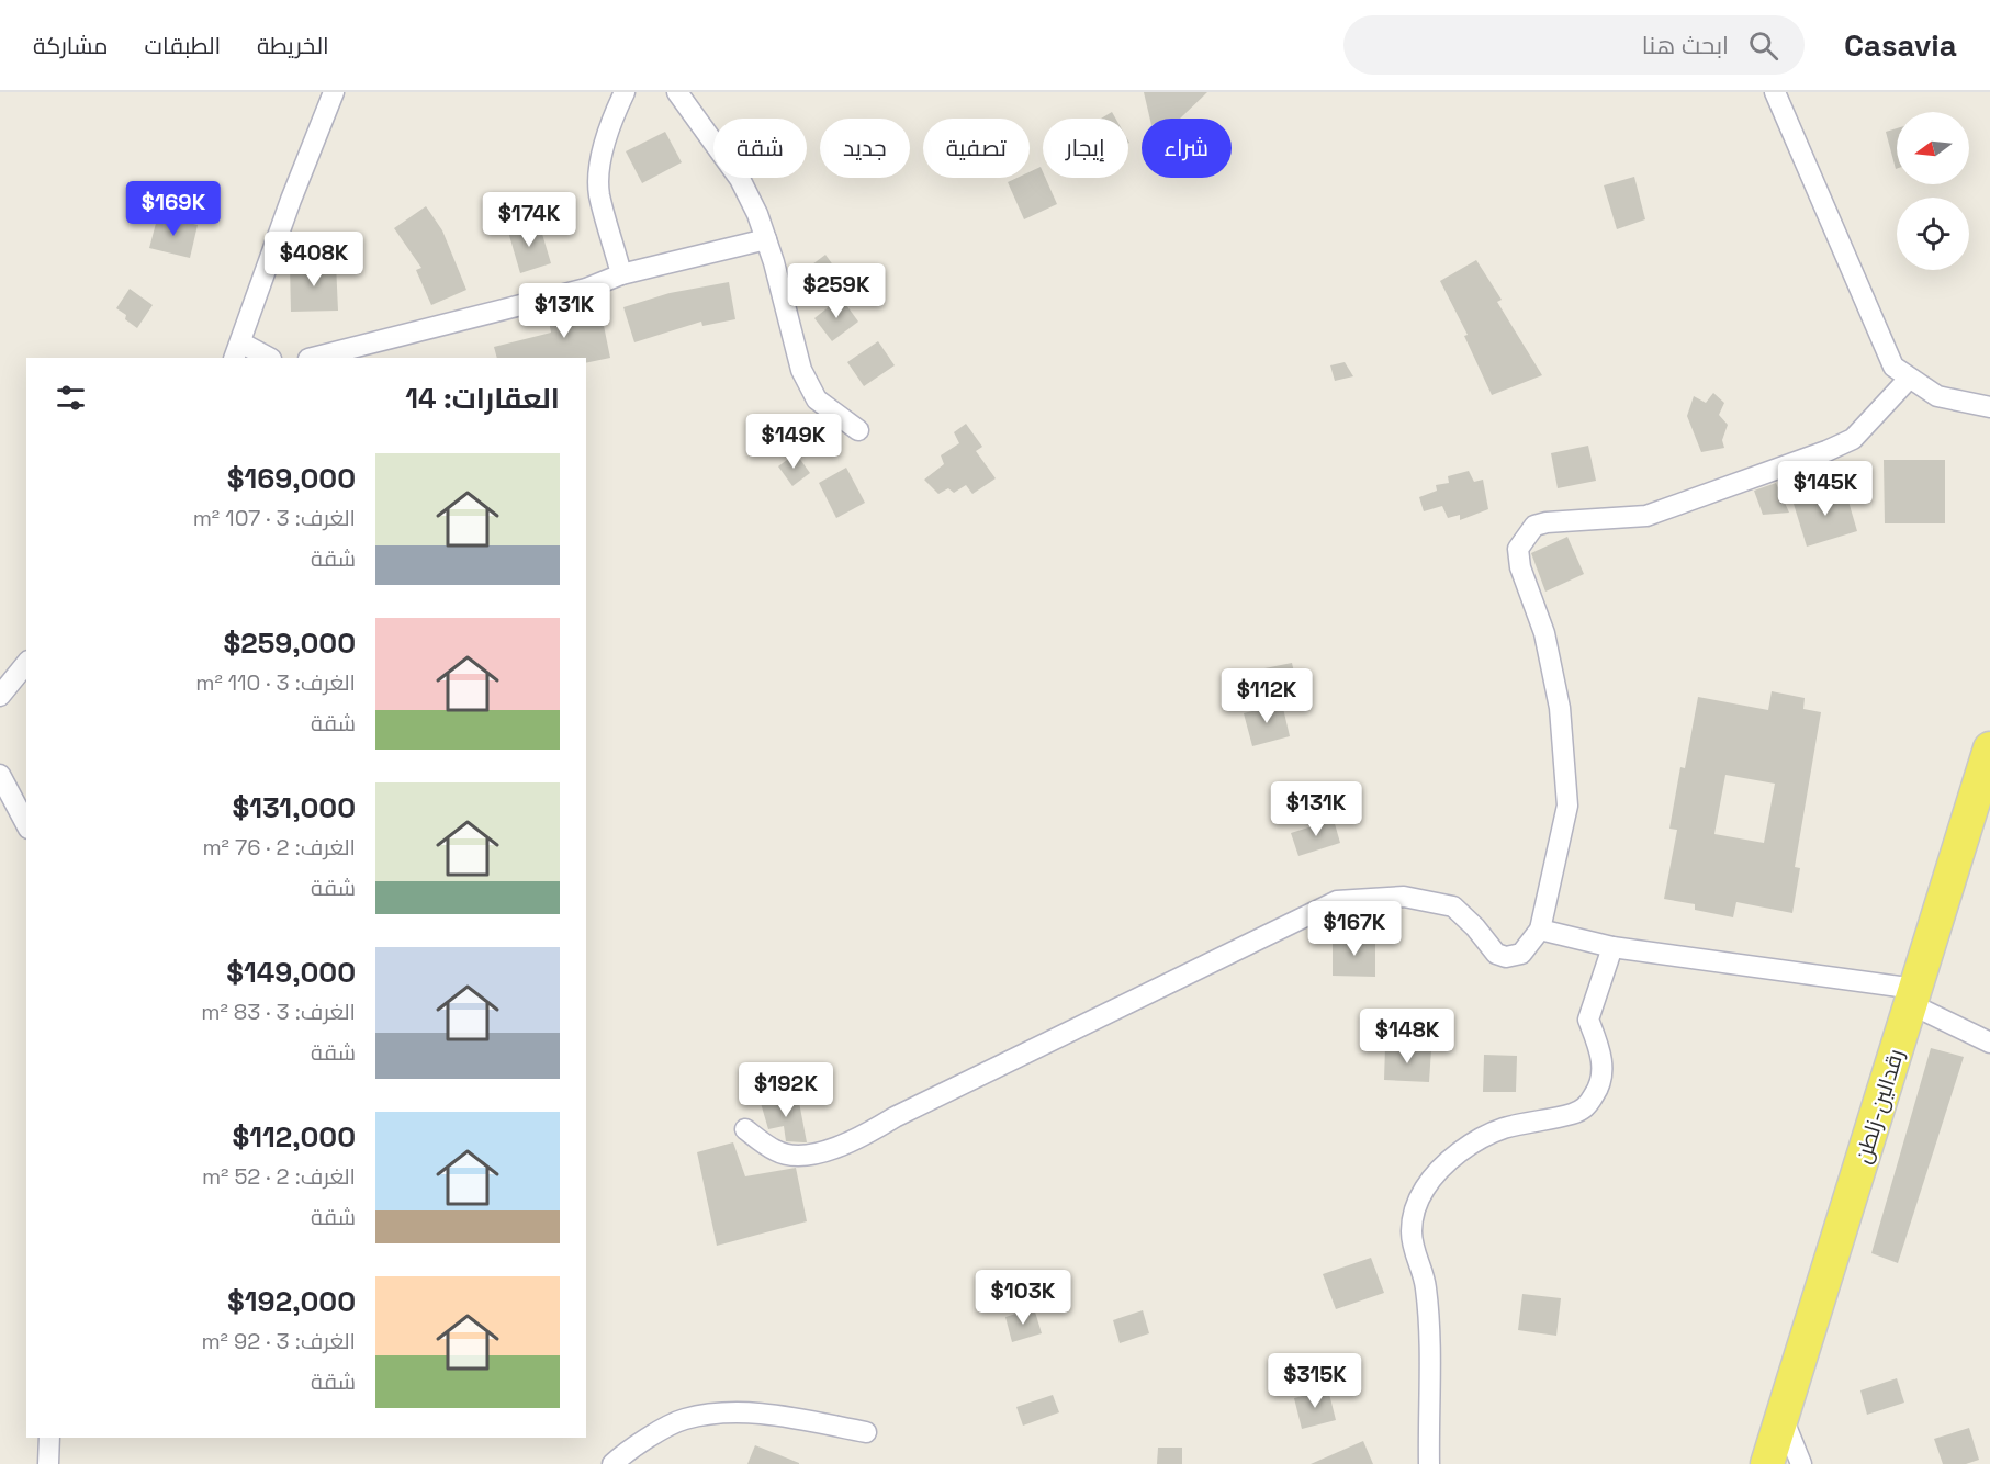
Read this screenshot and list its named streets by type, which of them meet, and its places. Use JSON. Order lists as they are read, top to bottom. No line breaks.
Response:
{"streets":{"main road":["رقدالين-زلطن"]},"north":"left","page":{"header":"Casavia","search":"ابحث هنا","nav":["الخريطة","الطبقات","مشاركة"],"chip":["شراء","إيجار","تصفية","جديد","شقة"],"price":["$169K","$174K","$408K","$259K","$131K","$149K","$145K","$112K","$131K","$167K","$148K","$192K","$103K","$315K"],"heading":"العقارات: 14","list":[{"name":"$169,000","note":"الغرف: 3 · 107 m² · شقة"},{"name":"$259,000","note":"الغرف: 3 · 110 m² · شقة"},{"name":"$131,000","note":"الغرف: 2 · 76 m² · شقة"},{"name":"$149,000","note":"الغرف: 3 · 83 m² · شقة"},{"name":"$112,000","note":"الغرف: 2 · 52 m² · شقة"},{"name":"$192,000","note":"الغرف: 3 · 92 m² · شقة"}]}}
